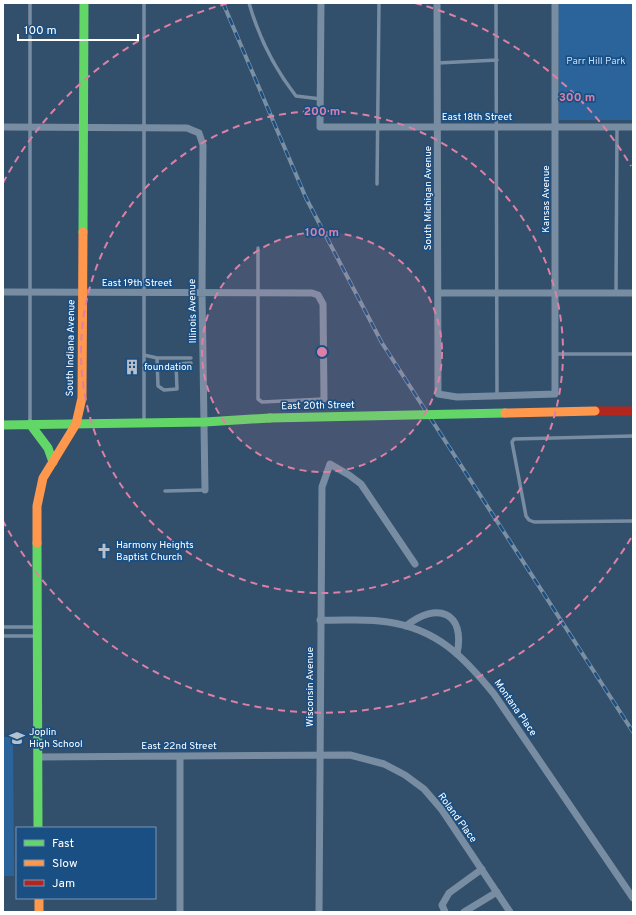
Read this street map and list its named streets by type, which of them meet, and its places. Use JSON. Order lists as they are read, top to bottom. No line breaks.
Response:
{"streets":{"street":["East 18th Street","South Michigan Avenue","Kansas Avenue","East 19th Street","Illinois Avenue","South Indiana Avenue","East 20th Street","Wisconsin Avenue","Montana Place","East 22nd Street","Roland Place"]},"crossings":[["East 18th Street","South Michigan Avenue"],["East 18th Street","Kansas Avenue"],["South Michigan Avenue","Kansas Avenue"],["East 19th Street","Illinois Avenue"],["East 19th Street","South Indiana Avenue"],["Illinois Avenue","East 20th Street"],["South Indiana Avenue","East 20th Street"],["South Indiana Avenue","East 22nd Street"],["Wisconsin Avenue","Montana Place"],["Wisconsin Avenue","East 22nd Street"],["Wisconsin Avenue","Roland Place"],["East 22nd Street","Roland Place"]],"parks":["Parr Hill Park"],"places":{"building":["foundation"],"church":["Harmony Heights Baptist Church"],"school or university":["Joplin High School"]},"legend":["Fast","Slow","Jam"],"scale_bar":"100 m","rings":["300 m","200 m","100 m"]}
